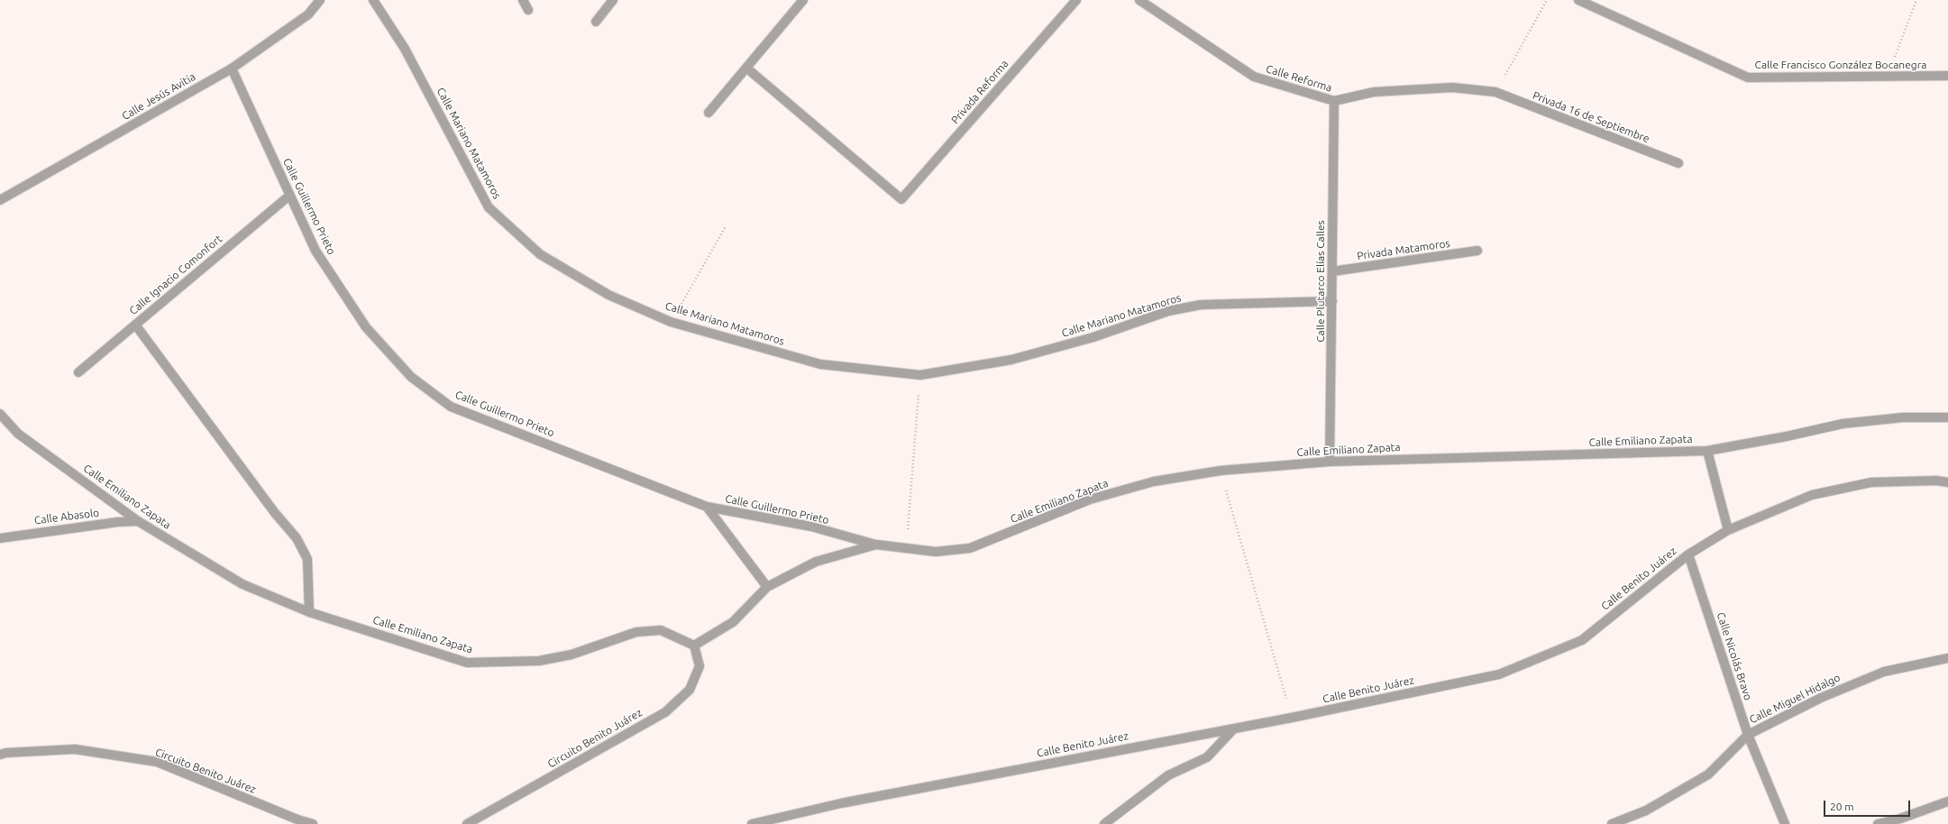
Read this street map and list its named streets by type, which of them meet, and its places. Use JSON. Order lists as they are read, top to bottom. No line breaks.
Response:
{"streets":{"street":["Calle Francisco González Bocanegra","Calle Reforma","Privada Reforma","Calle Jesús Avitia","Privada 16 de Septiembre","Calle Mariano Matamoros","Calle Guillermo Prieto","Privada Matamoros","Calle Ignacio Comonfort","Calle Plutarco Elías Calles","Calle Emiliano Zapata","Calle Abasolo","Calle Benito Juárez","Calle Nicolás Bravo","Calle Miguel Hidalgo","Circuito Benito Juárez"]},"crossings":[["Calle Reforma","Privada 16 de Septiembre"],["Calle Reforma","Calle Plutarco Elías Calles"],["Calle Jesús Avitia","Calle Guillermo Prieto"],["Calle Mariano Matamoros","Calle Plutarco Elías Calles"],["Calle Guillermo Prieto","Calle Ignacio Comonfort"],["Calle Guillermo Prieto","Calle Emiliano Zapata"],["Privada Matamoros","Calle Plutarco Elías Calles"],["Calle Plutarco Elías Calles","Calle Emiliano Zapata"],["Calle Emiliano Zapata","Calle Abasolo"],["Calle Emiliano Zapata","Circuito Benito Juárez"],["Calle Benito Juárez","Calle Nicolás Bravo"],["Calle Nicolás Bravo","Calle Miguel Hidalgo"]],"scale_bar":"20 m"}
